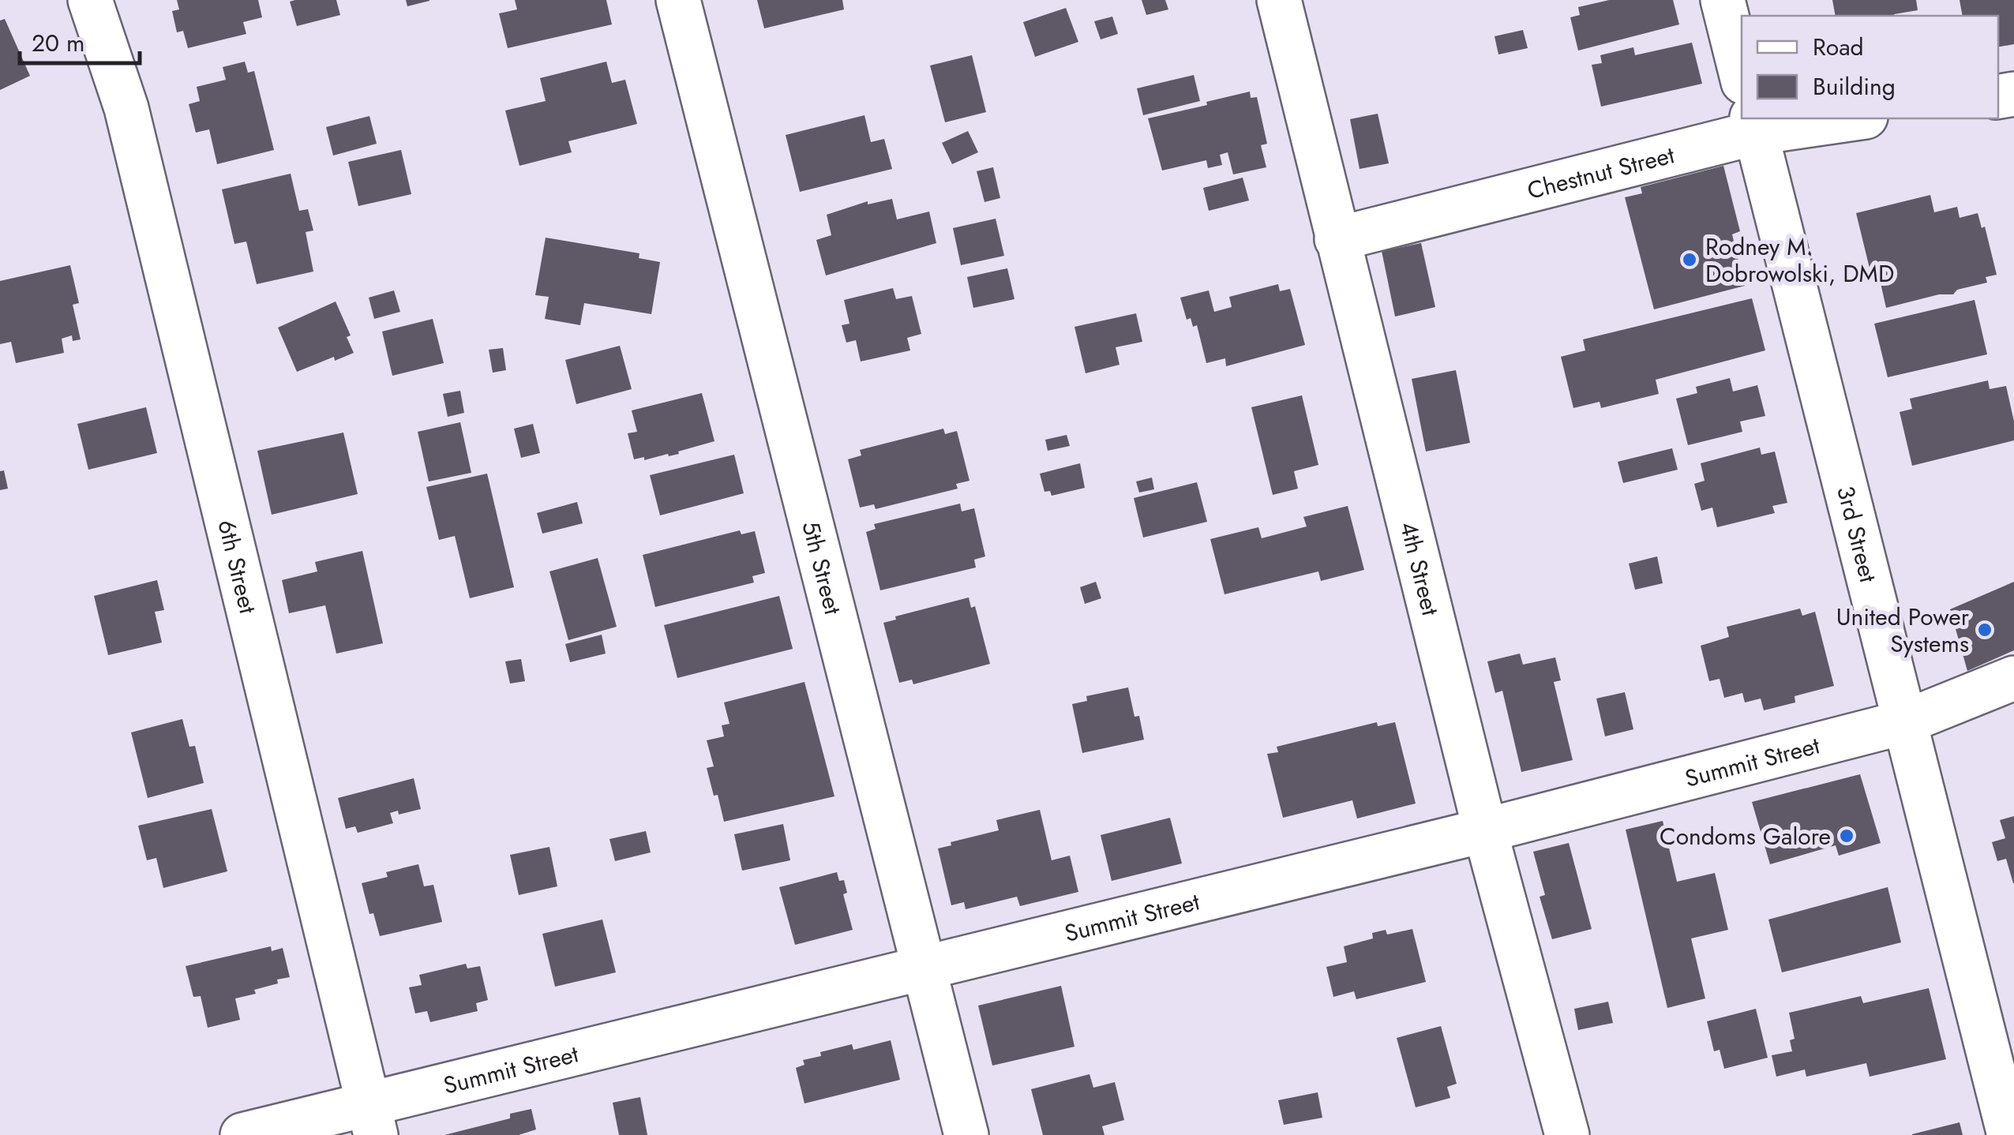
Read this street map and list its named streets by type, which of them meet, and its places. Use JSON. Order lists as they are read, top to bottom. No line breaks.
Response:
{"streets":{"street":["Chestnut Street","3rd Street","6th Street","5th Street","4th Street","Summit Street"]},"crossings":[["Chestnut Street","3rd Street"],["Chestnut Street","4th Street"],["3rd Street","Summit Street"],["6th Street","Summit Street"],["5th Street","Summit Street"],["4th Street","Summit Street"]],"places":["Rodney M. Dobrowolski, DMD","United Power Systems","Condoms Galore"],"legend":["Road","Building"],"scale_bar":"20 m"}
